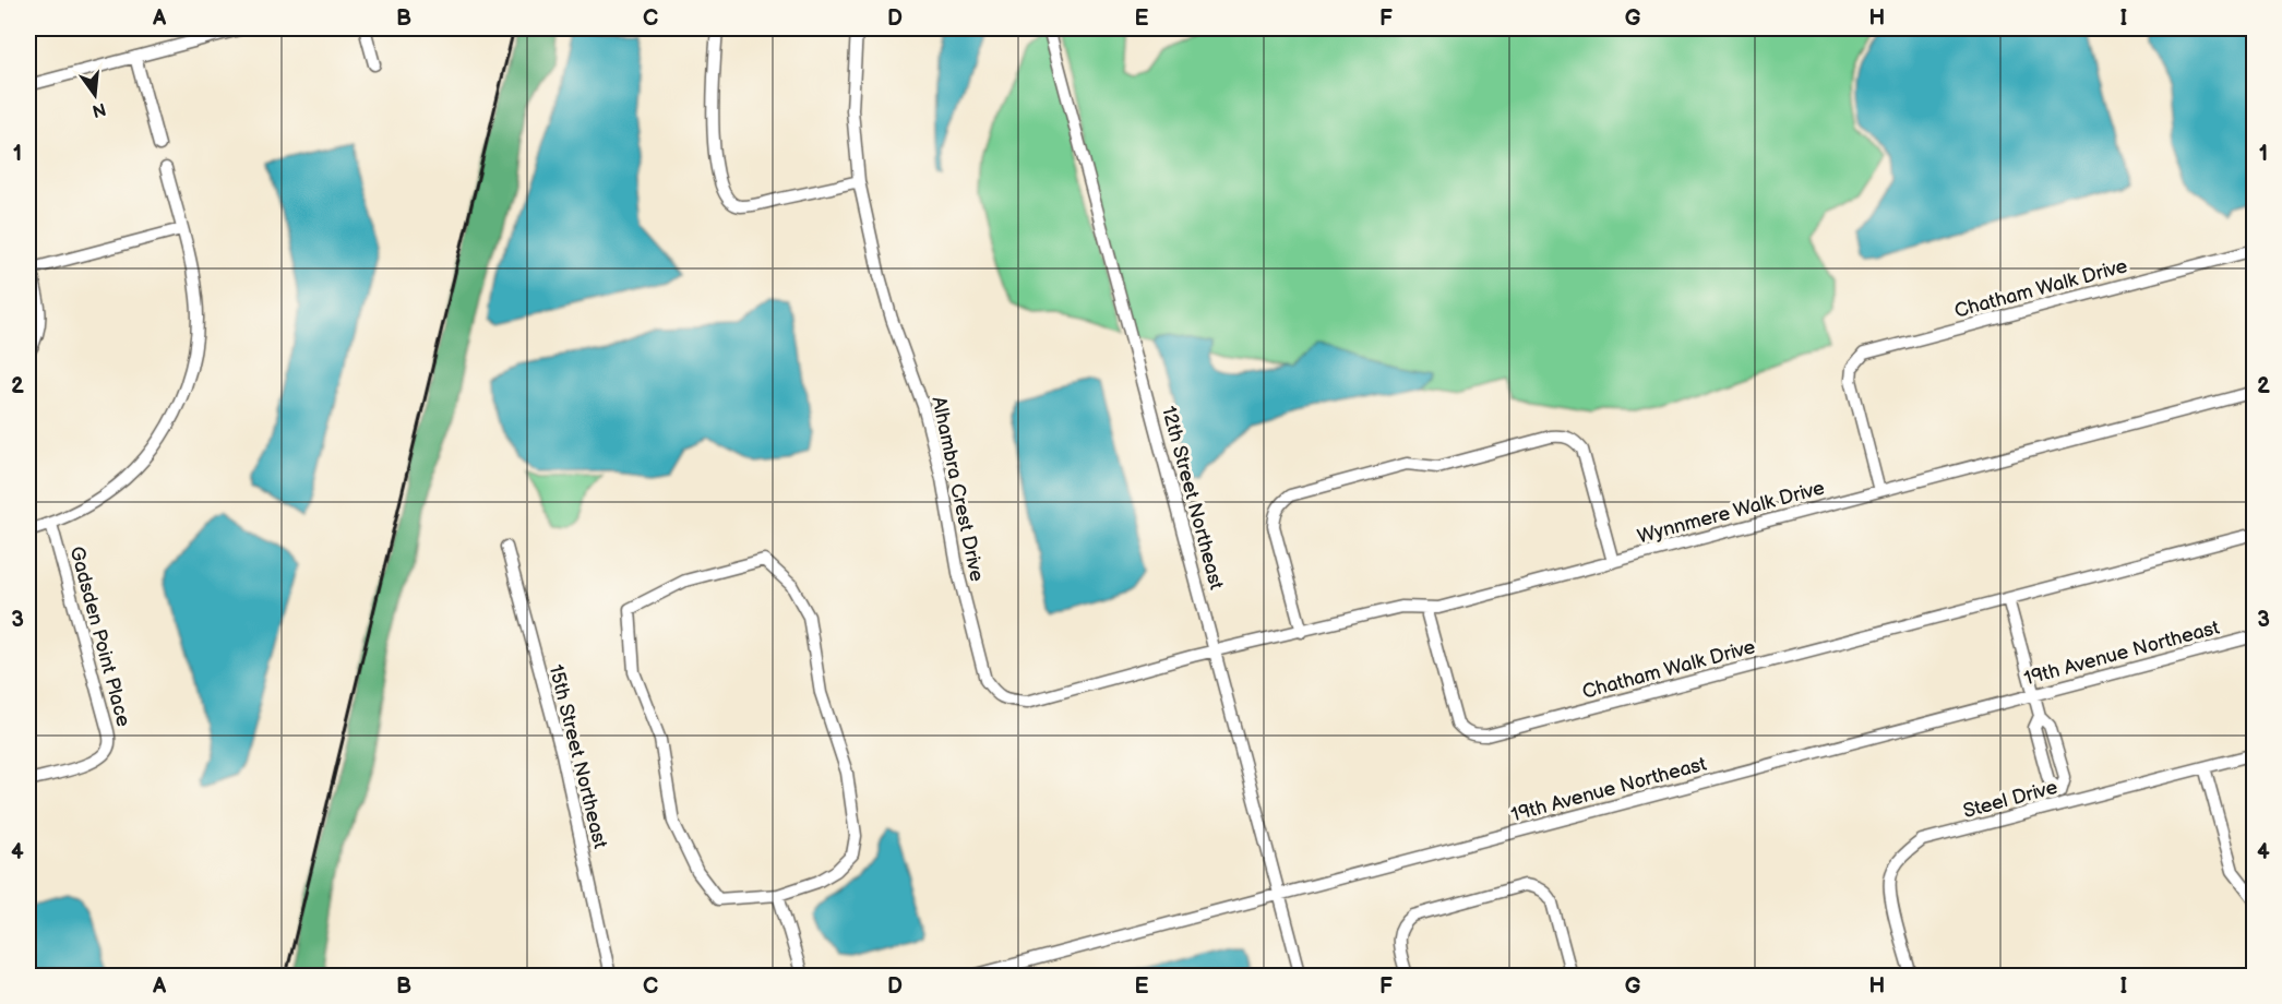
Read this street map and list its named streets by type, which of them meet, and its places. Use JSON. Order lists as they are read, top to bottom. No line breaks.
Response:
{"streets":{"street":["Chatham Walk Drive","Alhambra Crest Drive","12th Street Northeast","Wynnmere Walk Drive","Gadsden Point Place","19th Avenue Northeast","15th Street Northeast","Steel Drive"]},"crossings":[["Chatham Walk Drive","Wynnmere Walk Drive"],["Alhambra Crest Drive","12th Street Northeast"],["Alhambra Crest Drive","Wynnmere Walk Drive"],["12th Street Northeast","Wynnmere Walk Drive"],["12th Street Northeast","19th Avenue Northeast"]],"north":"bottom","grid":{"columns":["A","B","C","D","E","F","G","H","I"],"rows":["1","2","3","4"]}}
